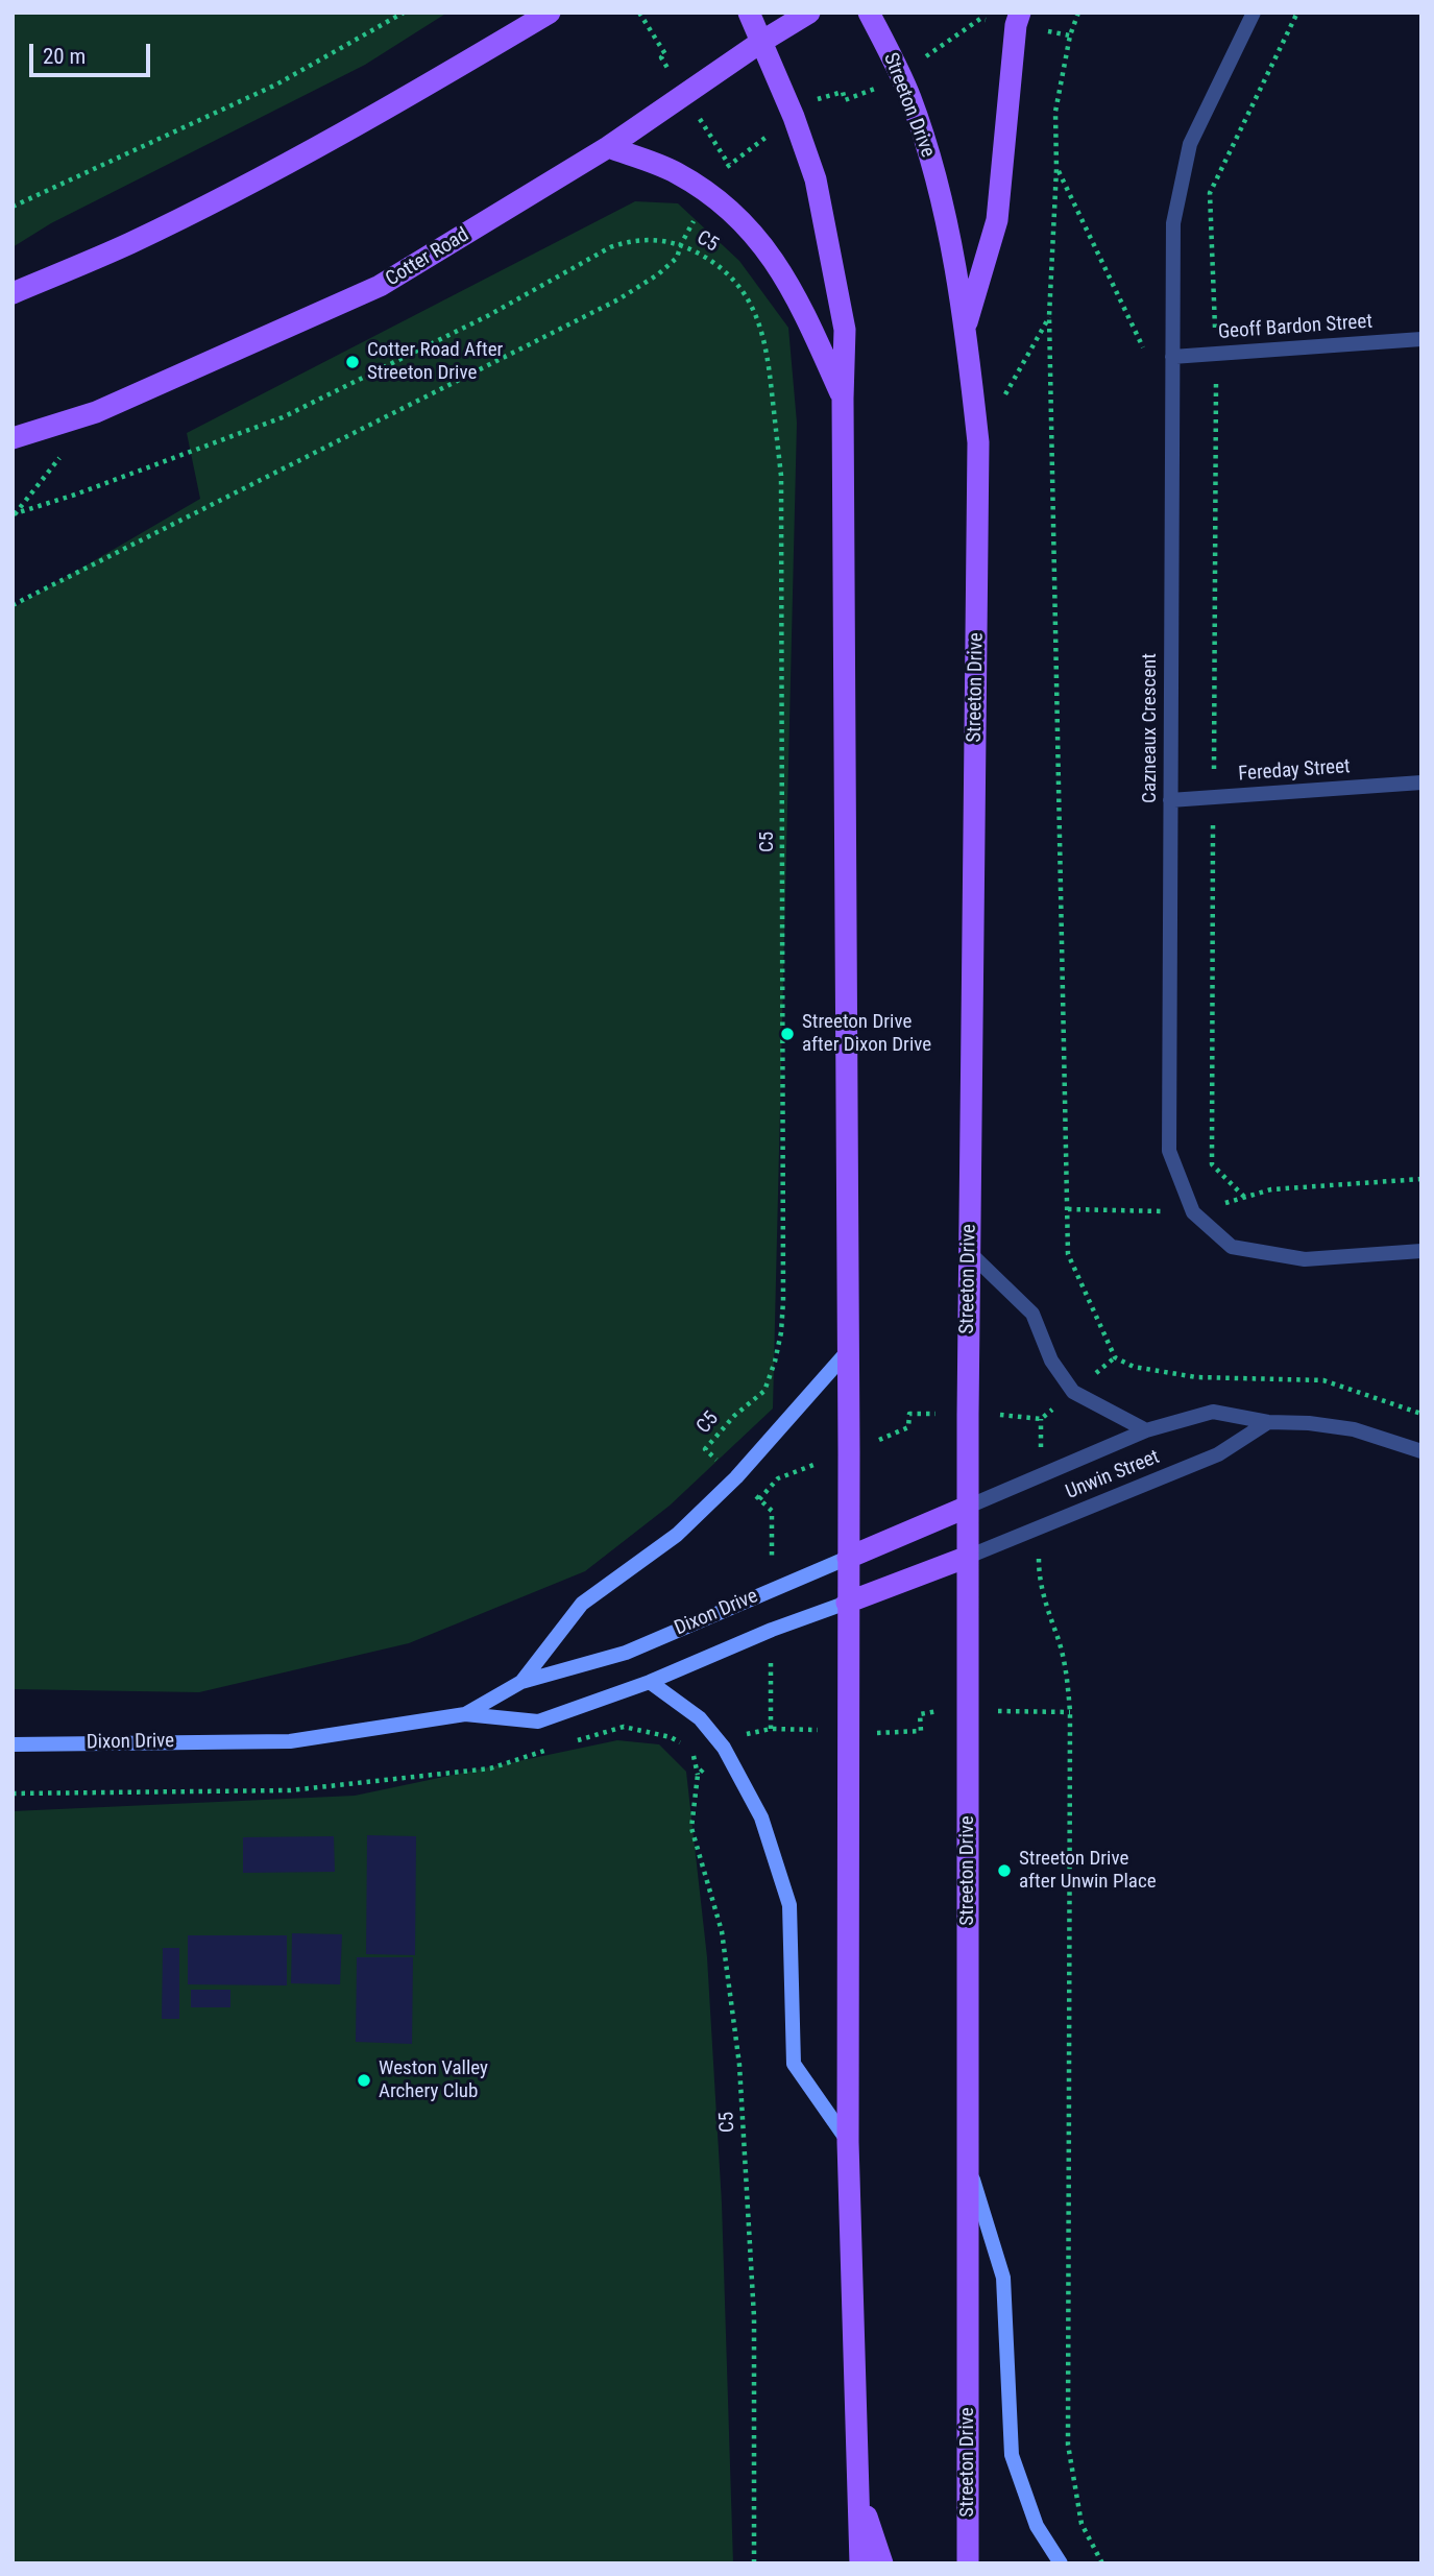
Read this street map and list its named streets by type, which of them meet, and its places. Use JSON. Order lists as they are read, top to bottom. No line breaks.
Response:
{"streets":{"main road":["Streeton Drive","Cotter Road","Dixon Drive"],"street":["Geoff Bardon Street","Cazneaux Crescent","Fereday Street","Unwin Street"],"path":["C5"]},"crossings":[["Streeton Drive","Unwin Street"],["Streeton Drive","Dixon Drive"],["Geoff Bardon Street","Cazneaux Crescent"],["Cazneaux Crescent","Fereday Street"],["Unwin Street","Dixon Drive"]],"places":["Cotter Road After Streeton Drive","Streeton Drive after Dixon Drive","Streeton Drive after Unwin Place","Weston Valley Archery Club"],"scale_bar":"20 m"}
